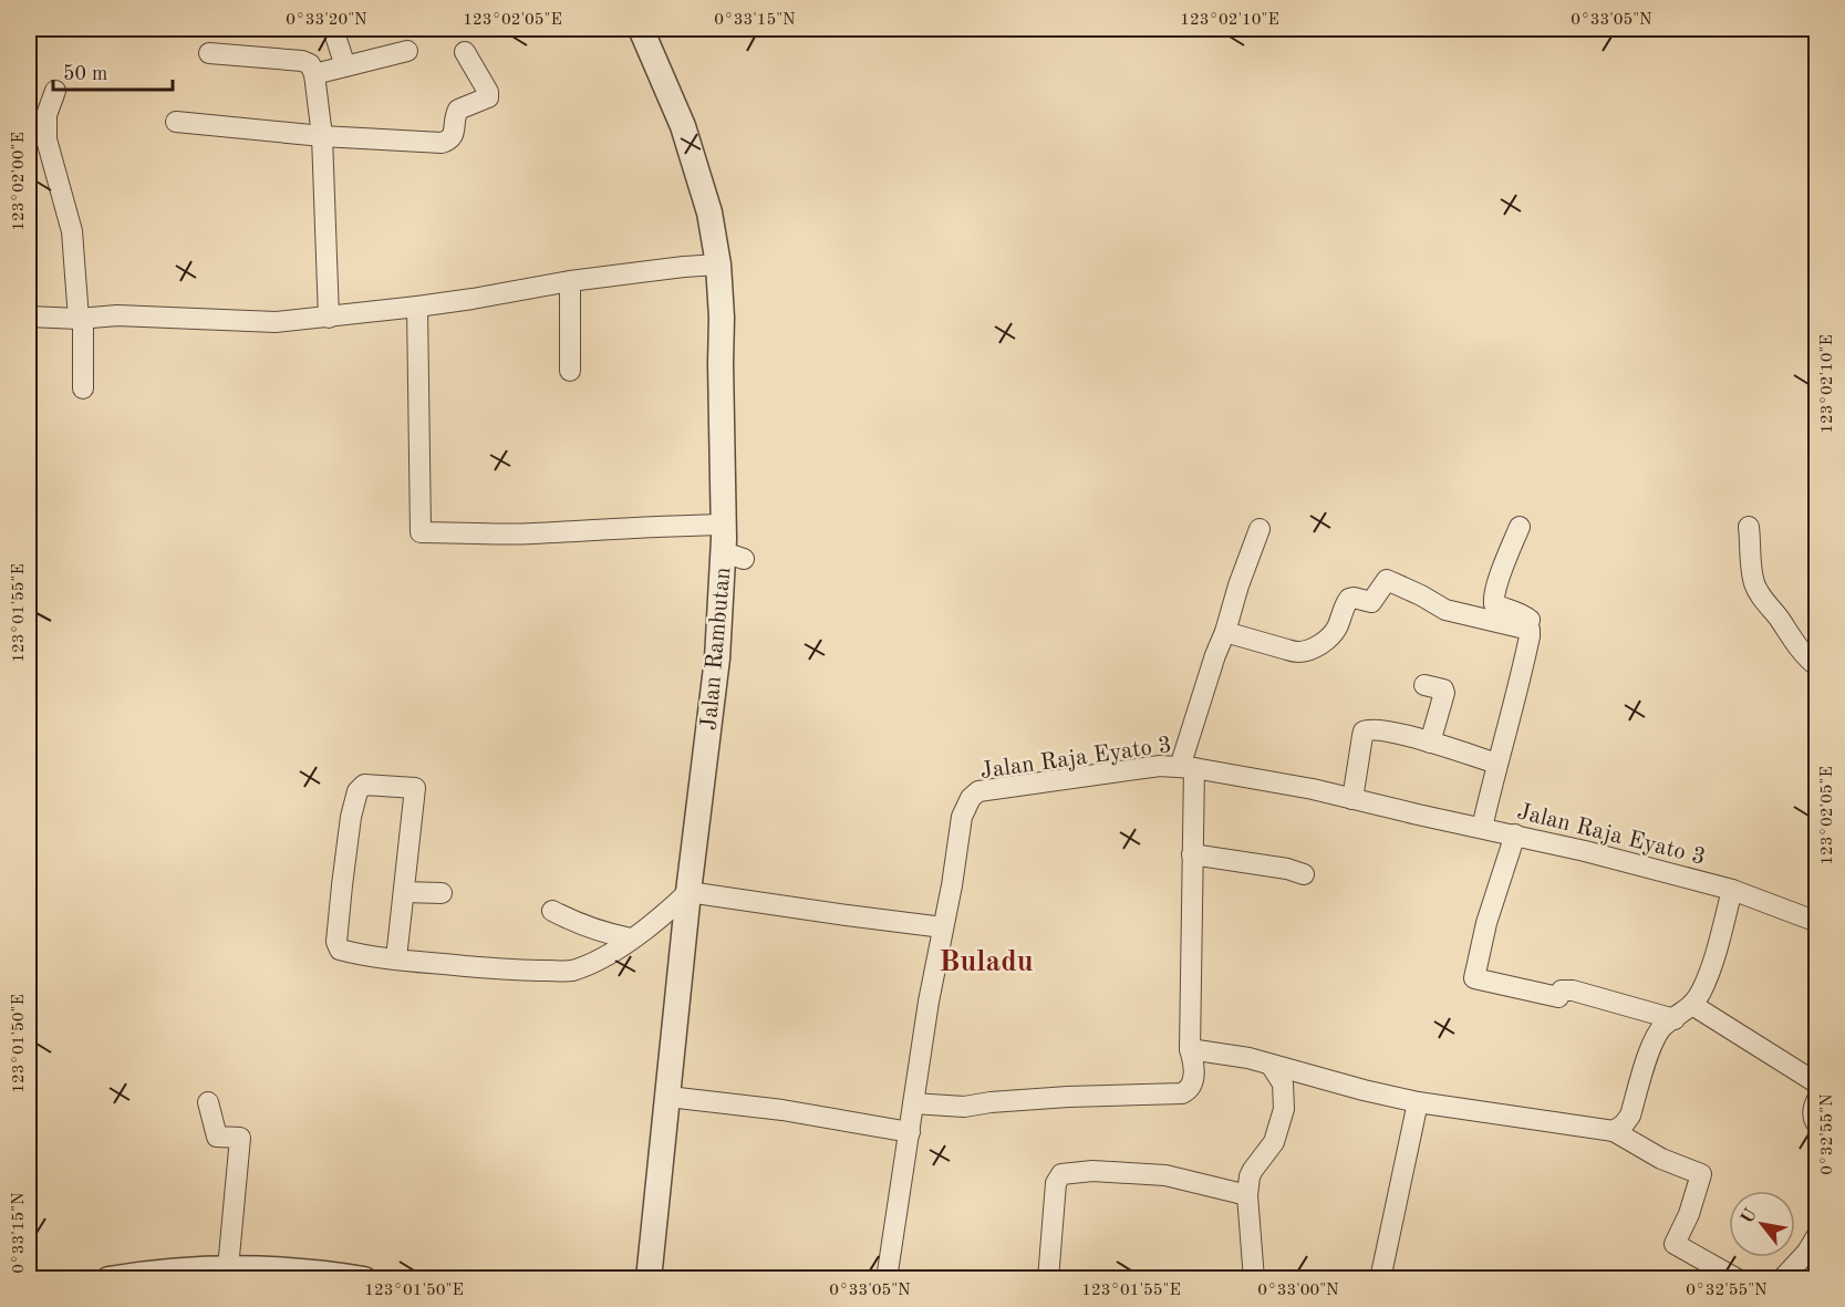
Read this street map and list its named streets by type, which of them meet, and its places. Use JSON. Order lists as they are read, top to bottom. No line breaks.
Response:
{"streets":{"street":["Jalan Rambutan","Jalan Raja Eyato 3"]},"districts":["Buladu"],"scale_bar":"50 m","north":"top left","coordinates":["0°33'20\"N","123°02'05\"E","0°33'15\"N","123°02'10\"E","0°33'05\"N","123°02'00\"E","123°01'55\"E","123°01'50\"E","0°32'55\"N","0°33'00\"N"]}
